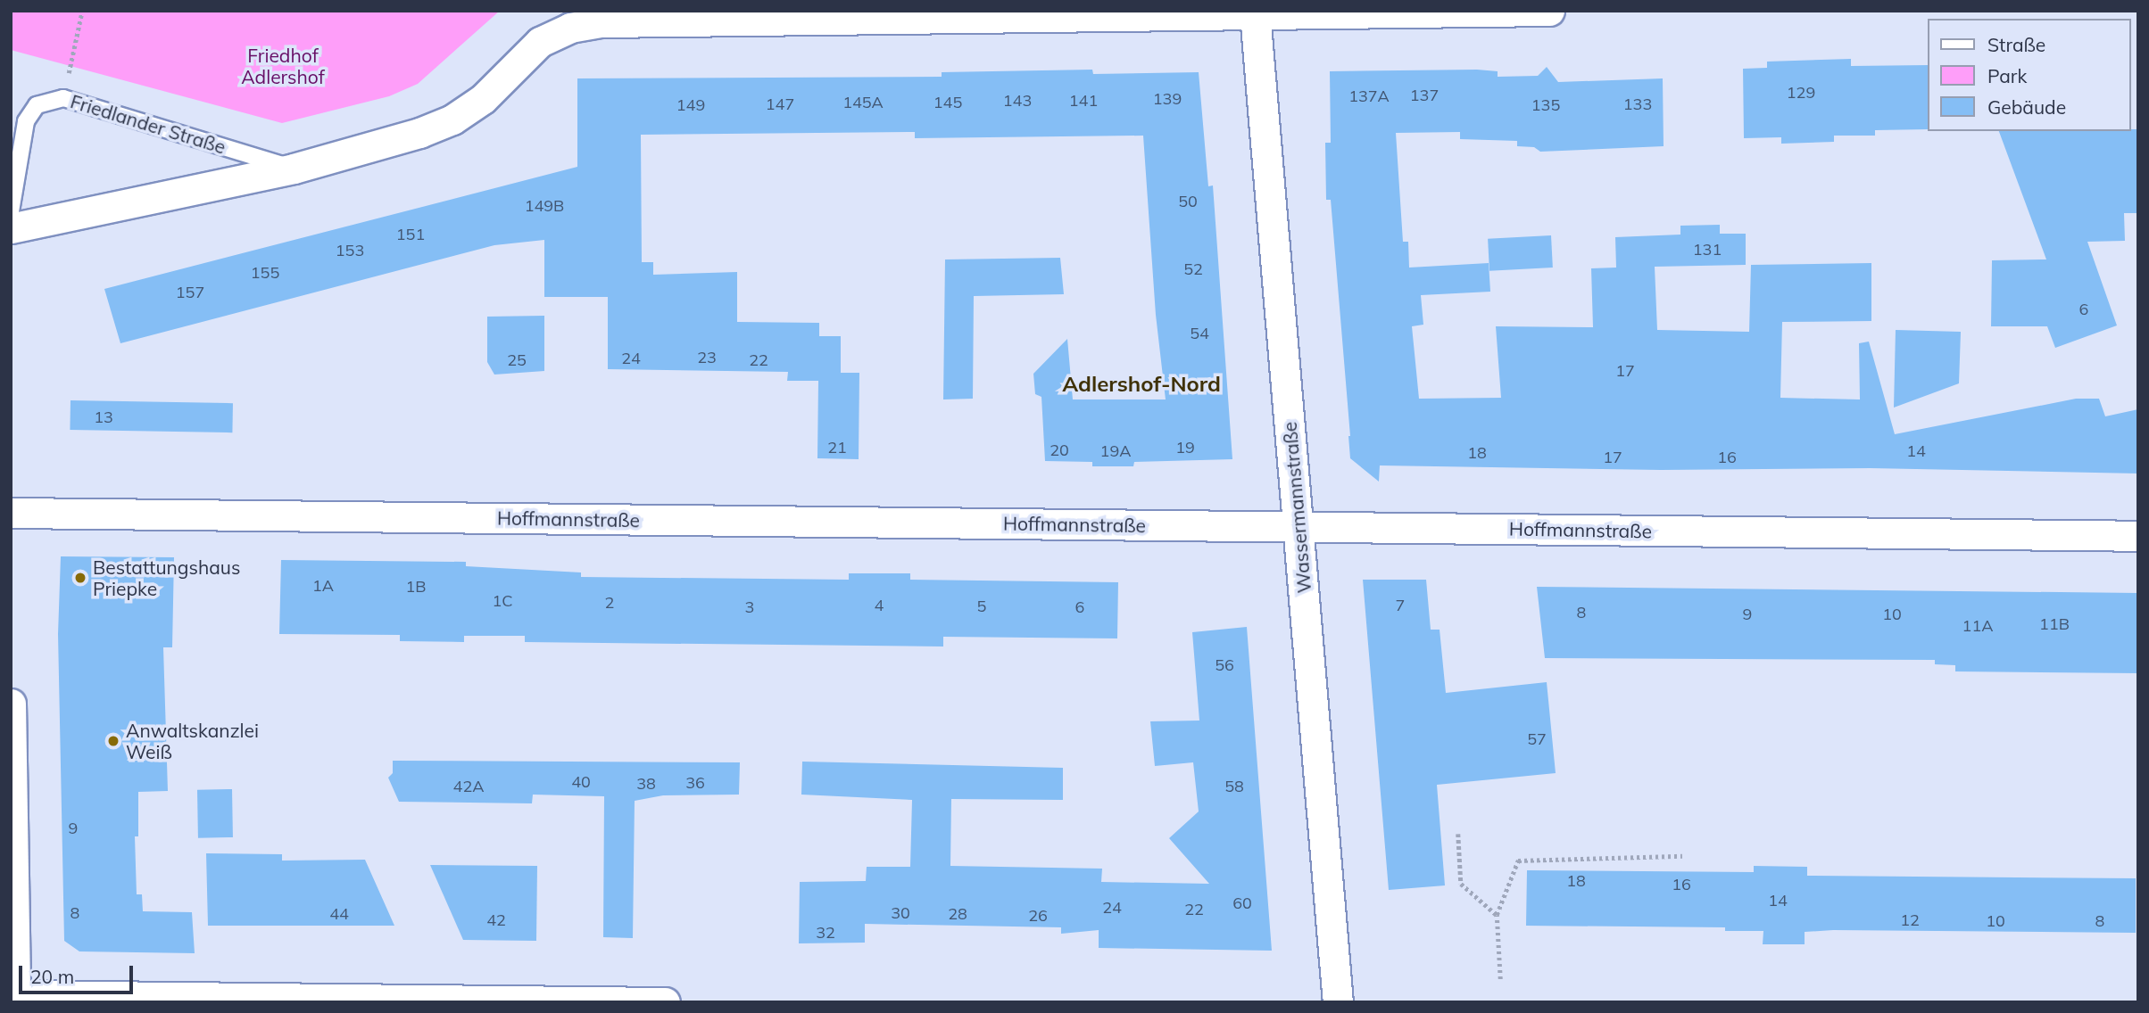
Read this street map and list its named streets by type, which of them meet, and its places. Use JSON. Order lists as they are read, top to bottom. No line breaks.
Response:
{"streets":{"street":["Friedlander Straße","Wassermannstraße","Hoffmannstraße"]},"crossings":[["Friedlander Straße","Wassermannstraße"],["Wassermannstraße","Hoffmannstraße"]],"districts":["Adlershof-Nord"],"parks":["Friedhof Adlershof"],"places":["Bestattungshaus Priepke","Anwaltskanzlei Weiß"],"house_numbers":["129","137","137A","139","143","141","145A","145","147","133","149","135","50","149B","151","131","153","52","155","157","6","54","23","24","25","22","17","13","21","19","20","19A","14","18","17","16","1A","1B","1C","2","4","7","5","3","6","8","9","10","11B","11A","56","57","40","36","38","42A","58","9","18","16","14","60","24","22","8","30","44","28","26","42","12","10","8","32"],"legend":["Straße","Park","Gebäude"],"scale_bar":"20 m"}
